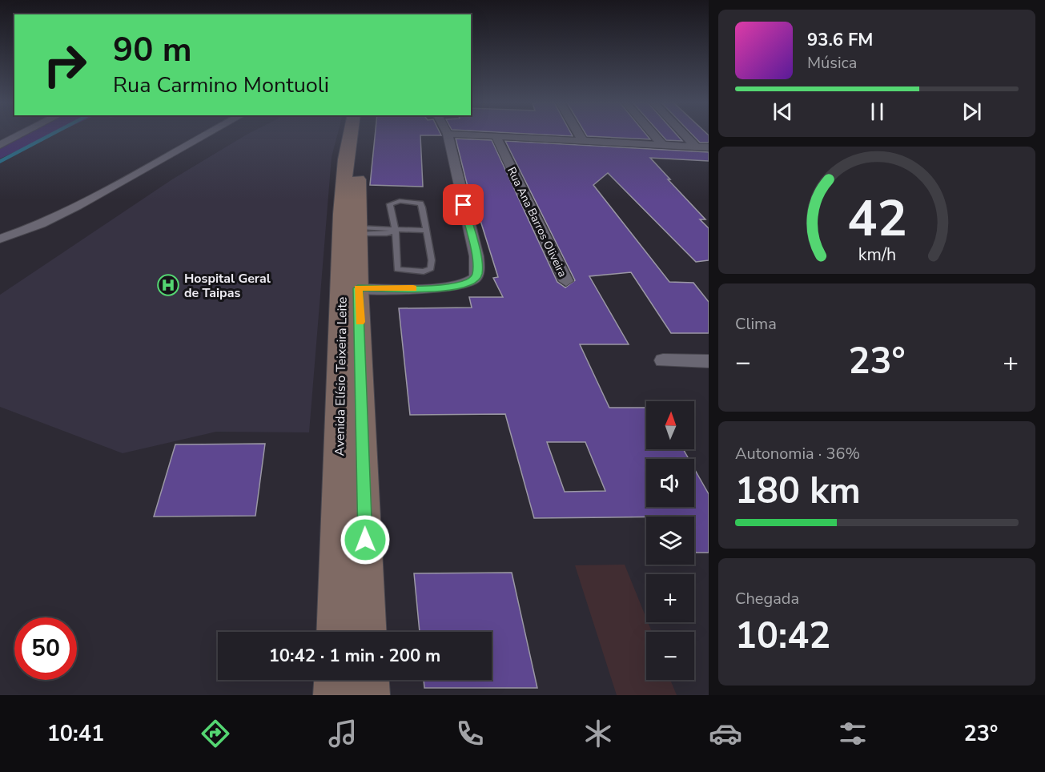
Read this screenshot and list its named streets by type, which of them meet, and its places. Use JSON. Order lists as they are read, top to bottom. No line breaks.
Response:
{"streets":{"main road":["Avenida Elísio Teixeira Leite"],"street":["Rua Ana Barros Oliveira"]},"places":{"hospital":["Hospital Geral de Taipas"]},"north":"top","page":{"turn":["90 m","Rua Carmino Montuoli"],"song":["93.6 FM","Música"],"tile":["Clima",["Autonomia · 36%","180 km"],["Chegada","10:42"]],"heat":["−","23°","+"],"map_buttons":["+","−"],"limit":"50","trip":"10:42 · 1 min · 200 m","tabs":["10:41","23°"],"gauge":["42","km/h"]}}
